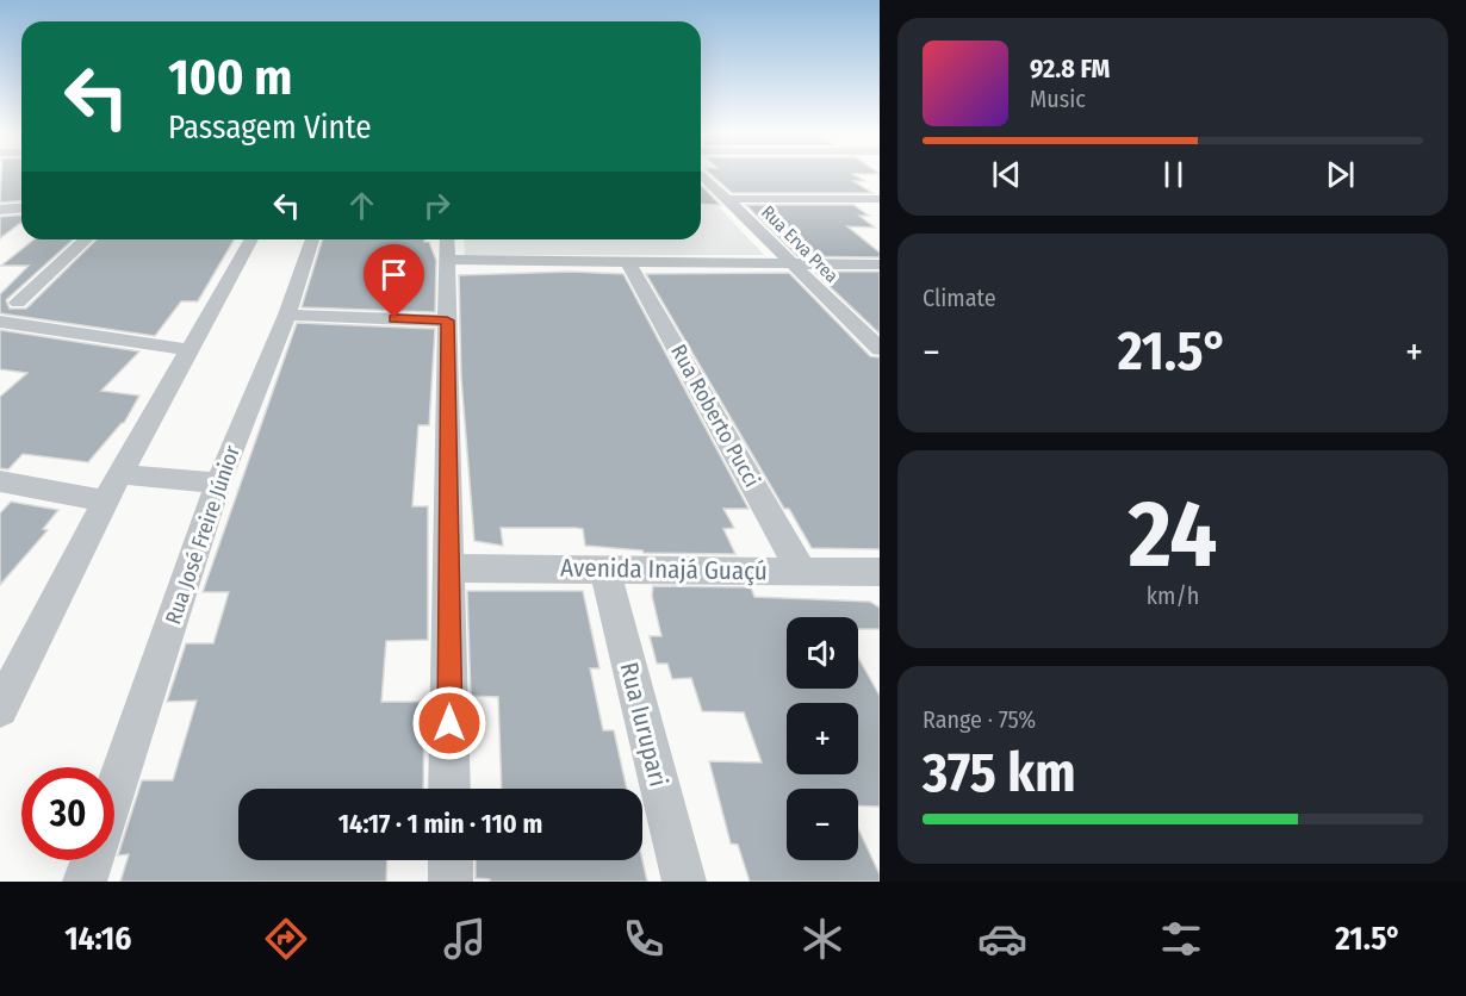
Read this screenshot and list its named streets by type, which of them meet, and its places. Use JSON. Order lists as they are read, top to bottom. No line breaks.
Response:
{"streets":{"street":["Rua Erva Prea","Rua Roberto Pucci","Rua José Freire Júnior","Avenida Inajá Guaçú","Rua Iurupari"]},"crossings":[["Rua Roberto Pucci","Avenida Inajá Guaçú"],["Avenida Inajá Guaçú","Rua Iurupari"]],"page":{"turn":["100 m","Passagem Vinte"],"song":["92.8 FM","Music"],"tile":["Climate",["24","km/h"],["Range · 75%","375 km"]],"heat":["−","21.5°","+"],"map_buttons":["+","−"],"limit":"30","trip":"14:17 · 1 min · 110 m","tabs":["14:16","21.5°"]}}
